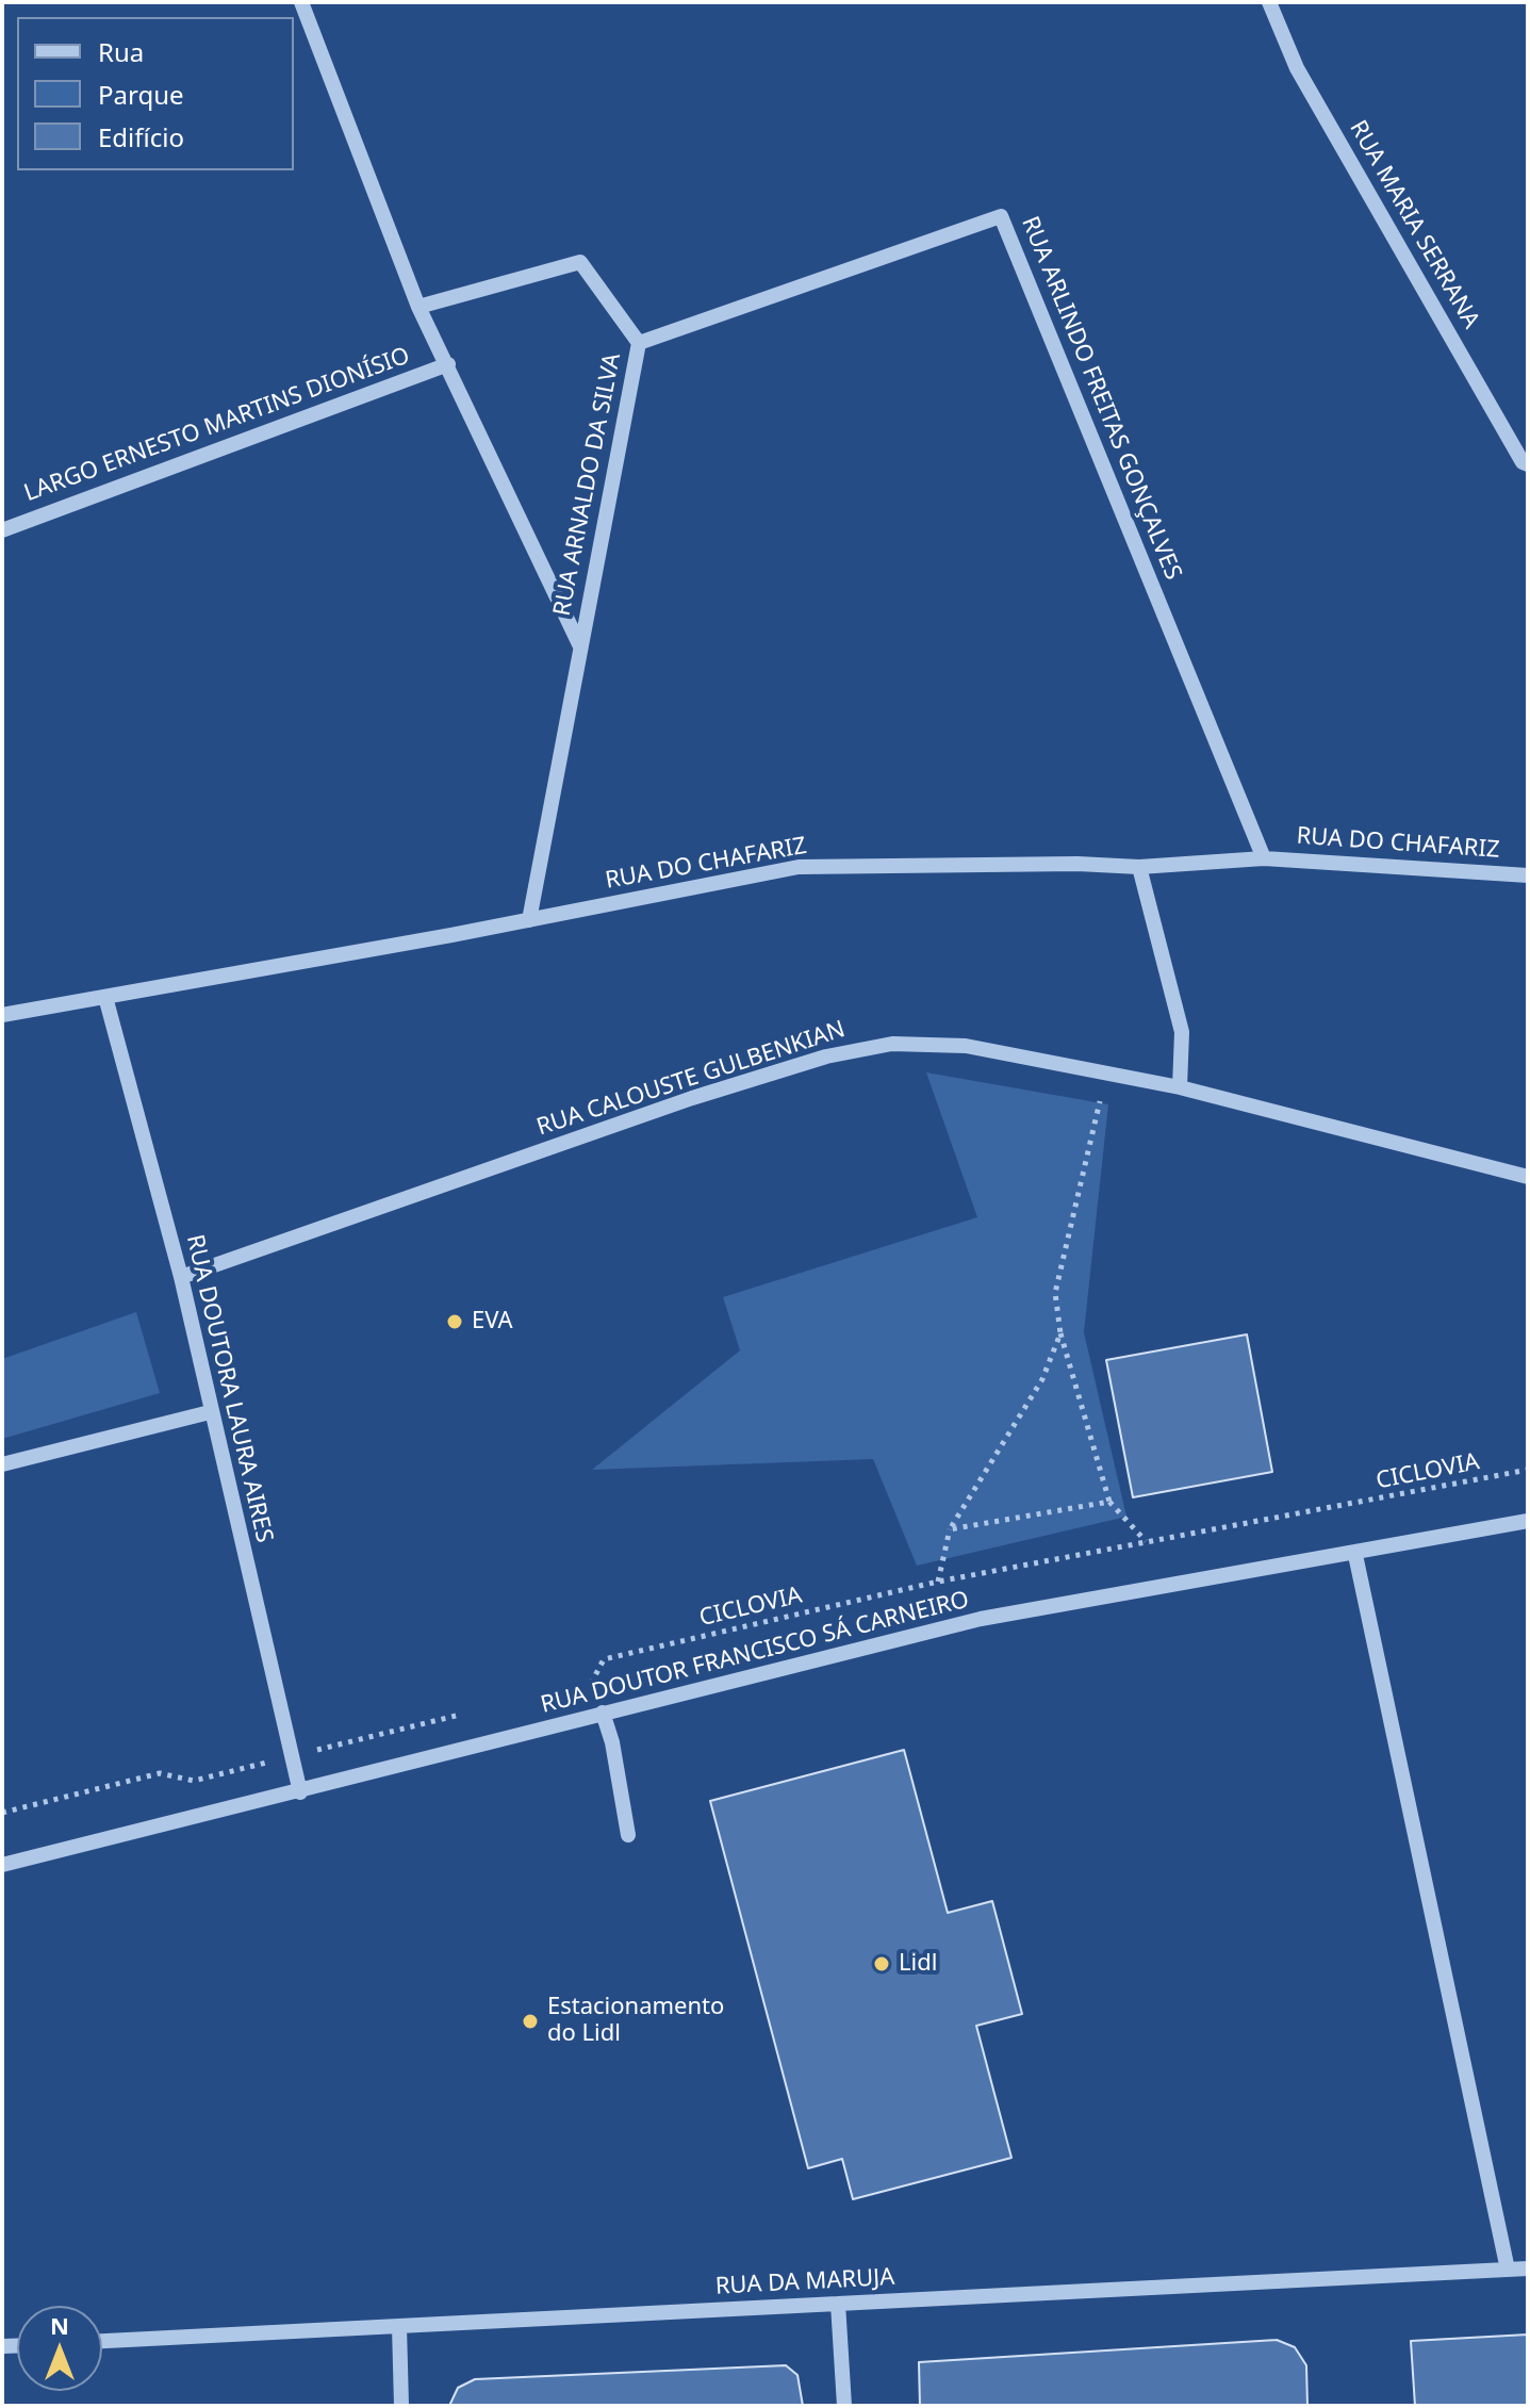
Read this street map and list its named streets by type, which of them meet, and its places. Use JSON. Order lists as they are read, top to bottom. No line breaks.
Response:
{"streets":{"street":["RUA MARIA SERRANA","RUA ARLINDO FREITAS GONÇALVES","LARGO ERNESTO MARTINS DIONÍSIO","RUA ARNALDO DA SILVA","RUA DO CHAFARIZ","RUA CALOUSTE GULBENKIAN","RUA DOUTORA LAURA AIRES","RUA DOUTOR FRANCISCO SÁ CARNEIRO","RUA DA MARUJA"],"path":["CICLOVIA"]},"crossings":[["RUA ARLINDO FREITAS GONÇALVES","RUA ARNALDO DA SILVA"],["RUA ARLINDO FREITAS GONÇALVES","RUA DO CHAFARIZ"],["LARGO ERNESTO MARTINS DIONÍSIO","RUA ARNALDO DA SILVA"],["RUA ARNALDO DA SILVA","RUA DO CHAFARIZ"],["RUA DO CHAFARIZ","RUA DOUTORA LAURA AIRES"],["RUA CALOUSTE GULBENKIAN","RUA DOUTORA LAURA AIRES"],["RUA DOUTORA LAURA AIRES","RUA DOUTOR FRANCISCO SÁ CARNEIRO"]],"places":["EVA","Lidl","Estacionamento do Lidl"],"legend":["Rua","Parque","Edifício"],"north":"top"}
